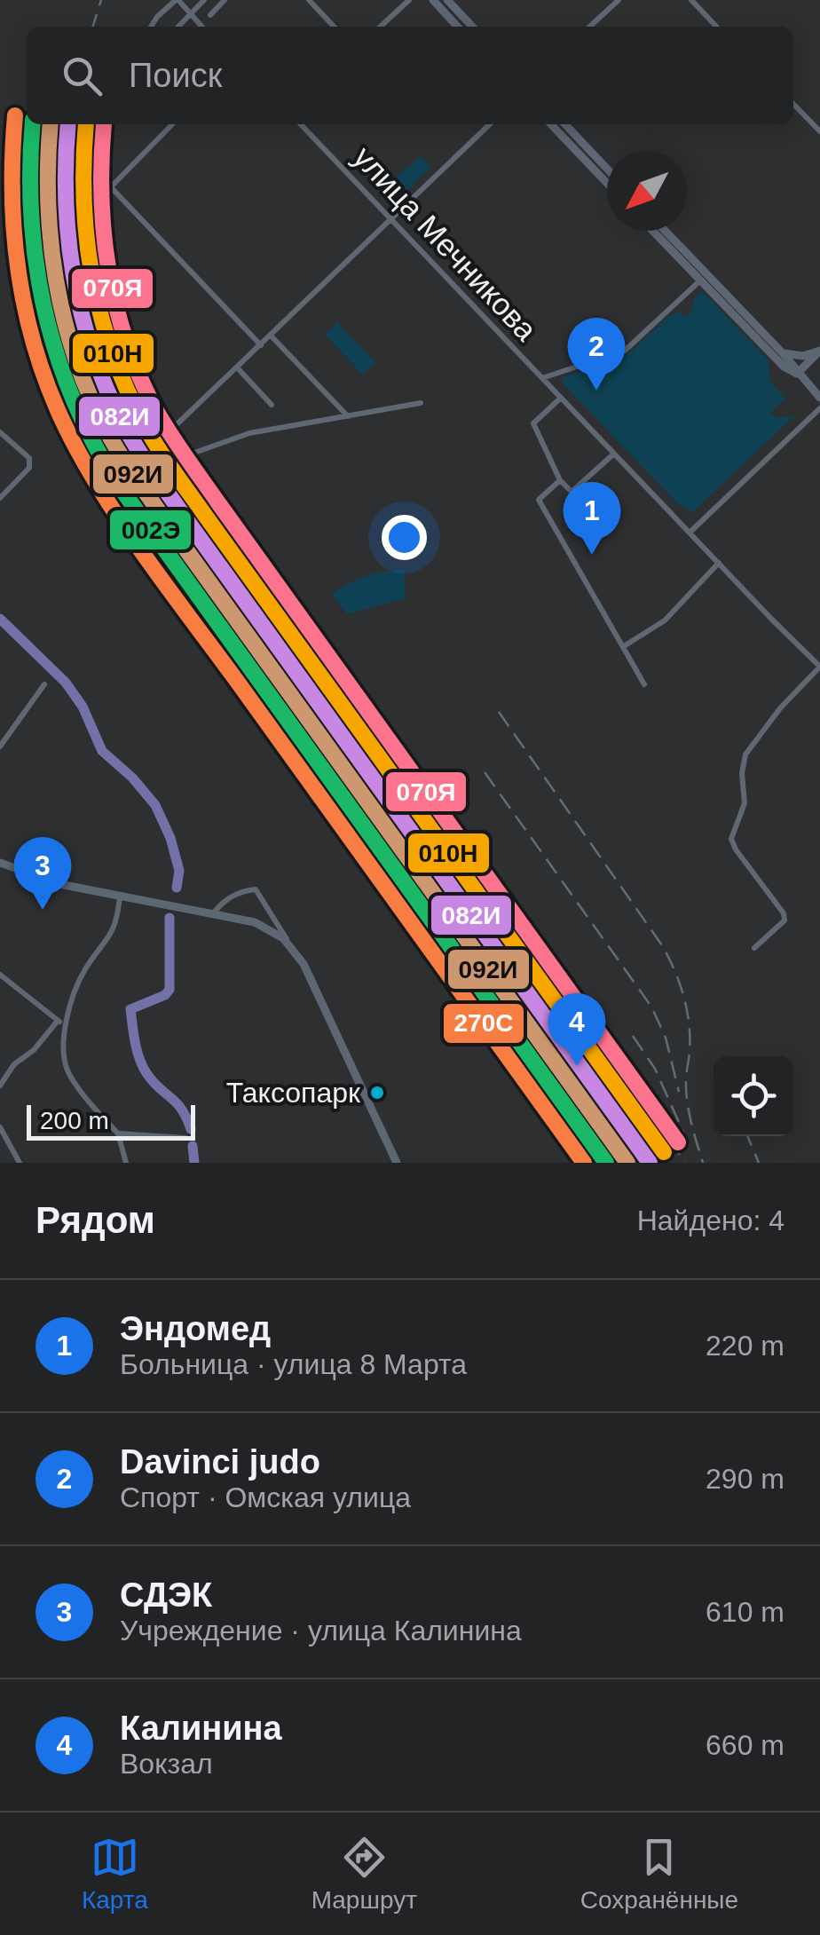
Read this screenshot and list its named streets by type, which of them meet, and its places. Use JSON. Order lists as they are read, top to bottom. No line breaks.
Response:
{"streets":{"street":["улица Мечникова"]},"places":["Таксопарк"],"lines":["transit line 270С","transit line 082И","transit line 092И","transit line 010Н","transit line 002Э","transit line 070Я"],"scale_bar":"200 m","north":"bottom left","page":{"search":"Поиск","pins":["2","1","3","4"],"scale":"200 m","heading":["Рядом","Найдено: 4"],"list":[{"mark":"1","name":"Эндомед","note":"Больница · улица 8 Марта","value":"220 m"},{"mark":"2","name":"Davinci judo","note":"Спорт · Омская улица","value":"290 m"},{"mark":"3","name":"СДЭК","note":"Учреждение · улица Калинина","value":"610 m"},{"mark":"4","name":"Калинина","note":"Вокзал","value":"660 m"}],"nav":["Карта","Маршрут","Сохранённые"]}}
